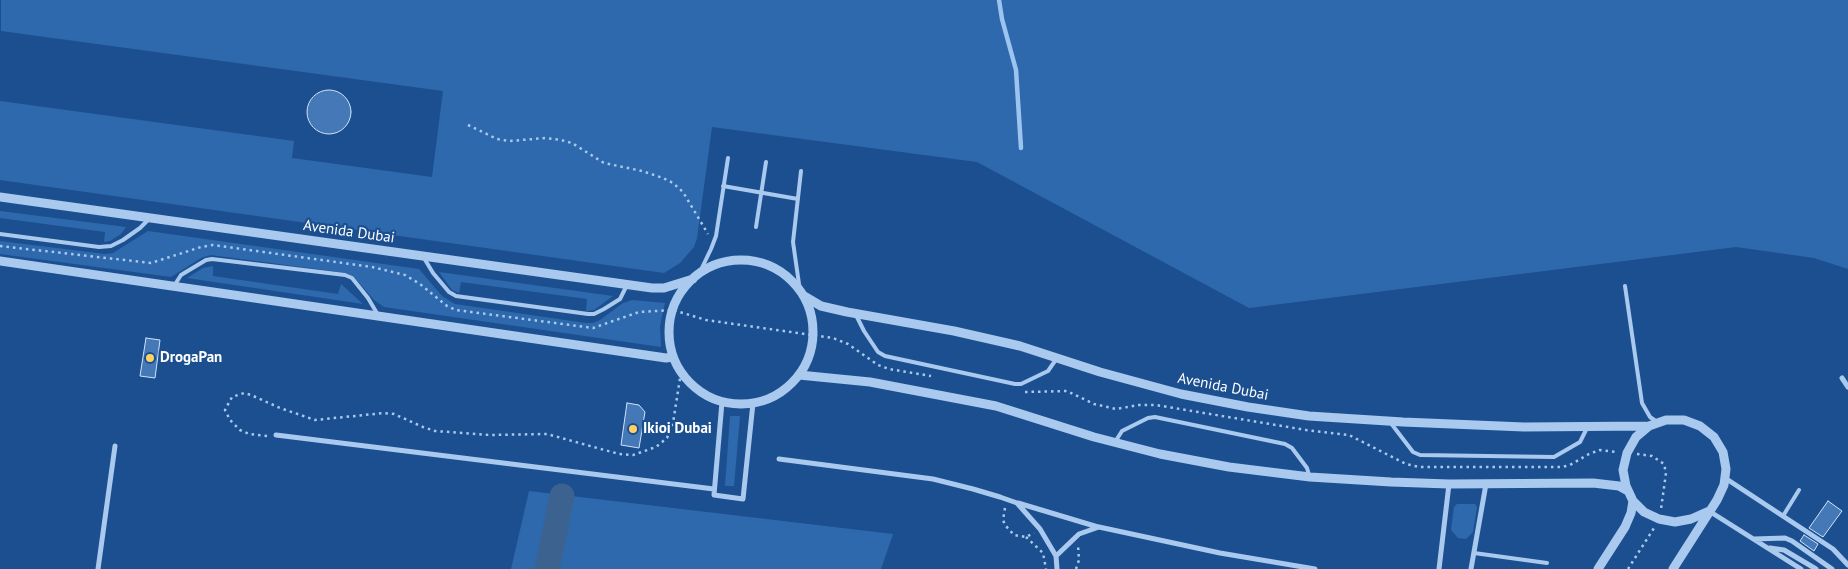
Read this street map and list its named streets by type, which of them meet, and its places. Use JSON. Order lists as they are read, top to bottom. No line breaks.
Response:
{"streets":{"street":["Avenida Dubai"]},"places":["DrogaPan","Ikioi Dubai"]}
